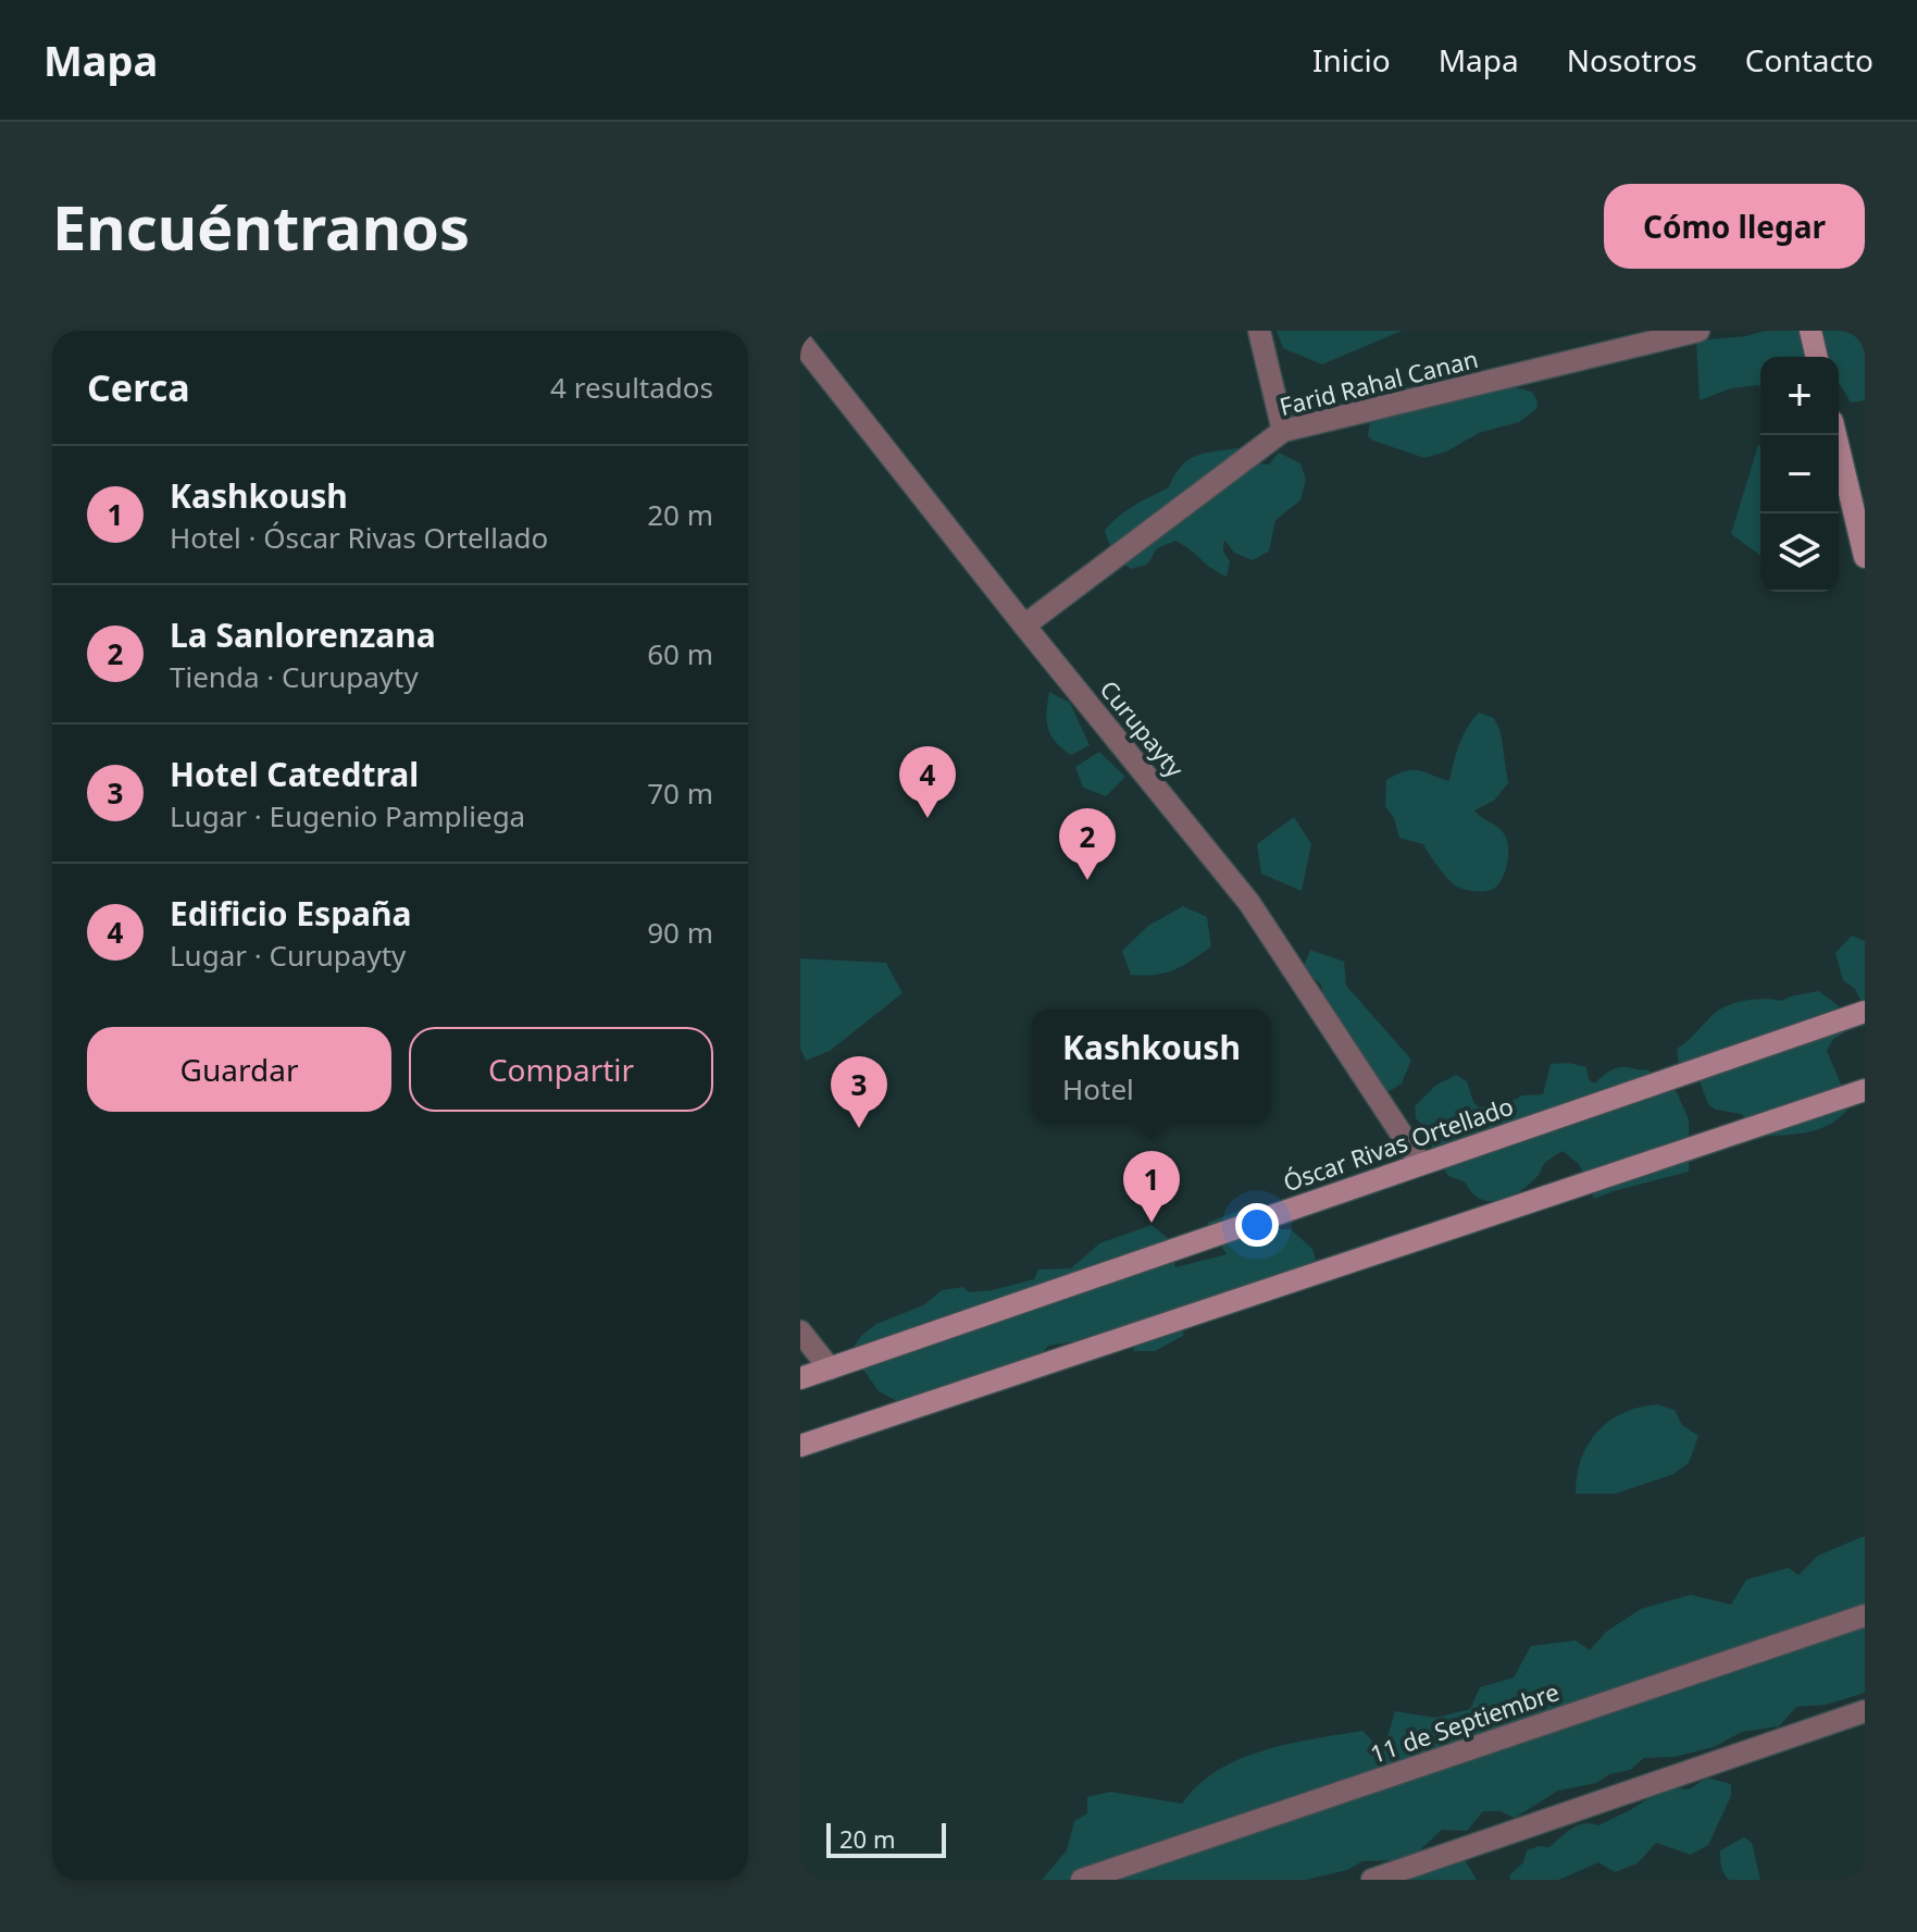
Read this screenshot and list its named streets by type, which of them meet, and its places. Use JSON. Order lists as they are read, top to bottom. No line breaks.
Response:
{"streets":{"street":["Farid Rahal Canan","Curupayty","Óscar Rivas Ortellado","11 de Septiembre"]},"crossings":[["Farid Rahal Canan","Curupayty"],["Curupayty","Óscar Rivas Ortellado"]],"scale_bar":"20 m","page":{"header":"Mapa","nav":["Inicio","Mapa","Nosotros","Contacto"],"buttons":["Cómo llegar",["Guardar","Compartir"]],"title":"Encuéntranos","heading":["Cerca","4 resultados"],"map_buttons":["+","−"],"list":[{"mark":"1","name":"Kashkoush","note":"Hotel · Óscar Rivas Ortellado","value":"20 m"},{"mark":"2","name":"La Sanlorenzana","note":"Tienda · Curupayty","value":"60 m"},{"mark":"3","name":"Hotel Catedtral","note":"Lugar · Eugenio Pampliega","value":"70 m"},{"mark":"4","name":"Edificio España","note":"Lugar · Curupayty","value":"90 m"}],"pins":["4","2","3","1"],"popup":["Kashkoush","Hotel"],"scale":"20 m"}}
